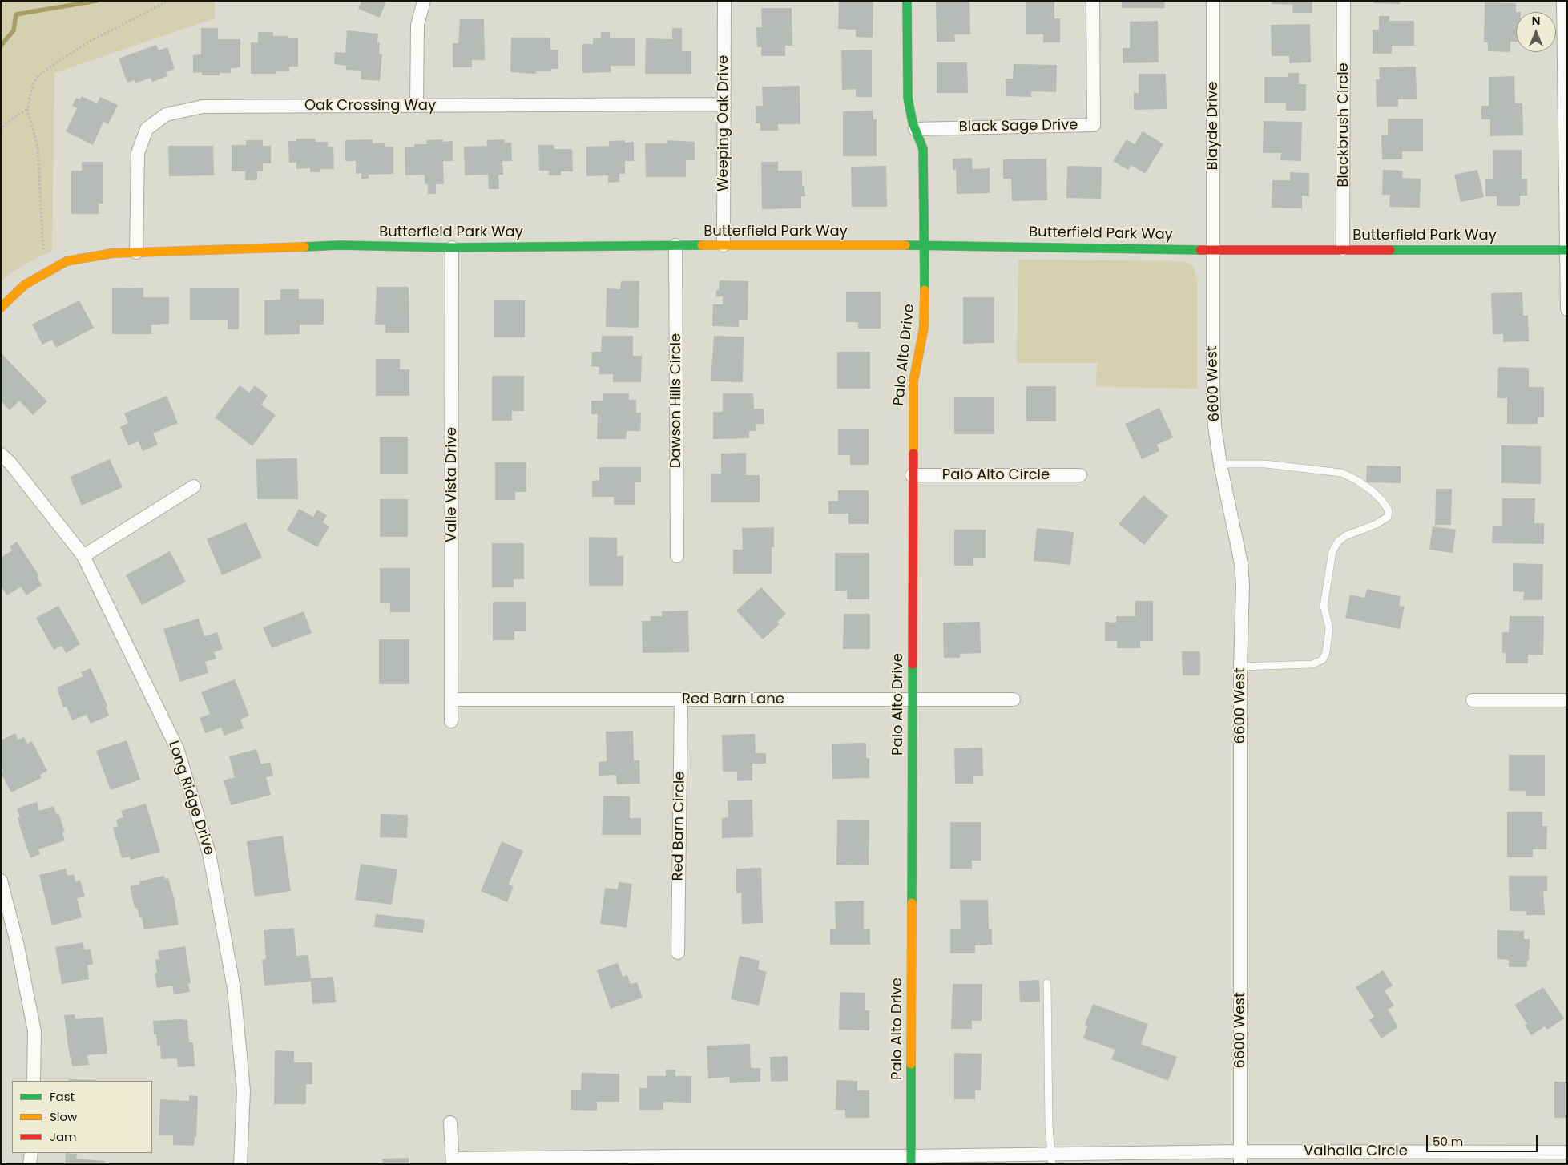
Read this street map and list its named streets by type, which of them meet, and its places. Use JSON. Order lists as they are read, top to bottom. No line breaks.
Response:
{"streets":{"street":["Oak Crossing Way","Weeping Oak Drive","Blackbrush Circle","Blayde Drive","Black Sage Drive","Butterfield Park Way","Palo Alto Drive","6600 West","Dawson Hills Circle","Palo Alto Circle","Valle Vista Drive","Red Barn Lane","Long Ridge Drive","Red Barn Circle","Valhalla Circle"]},"crossings":[["Oak Crossing Way","Weeping Oak Drive"],["Oak Crossing Way","Butterfield Park Way"],["Weeping Oak Drive","Butterfield Park Way"],["Blackbrush Circle","Butterfield Park Way"],["Blayde Drive","Butterfield Park Way"],["Blayde Drive","6600 West"],["Black Sage Drive","Palo Alto Drive"],["Butterfield Park Way","Palo Alto Drive"],["Butterfield Park Way","6600 West"],["Butterfield Park Way","Dawson Hills Circle"],["Butterfield Park Way","Valle Vista Drive"],["Palo Alto Drive","Palo Alto Circle"],["Palo Alto Drive","Red Barn Lane"],["Palo Alto Drive","Valhalla Circle"],["6600 West","Valhalla Circle"],["Valle Vista Drive","Red Barn Lane"],["Red Barn Lane","Red Barn Circle"]],"legend":["Fast","Slow","Jam"],"scale_bar":"50 m","north":"top"}
